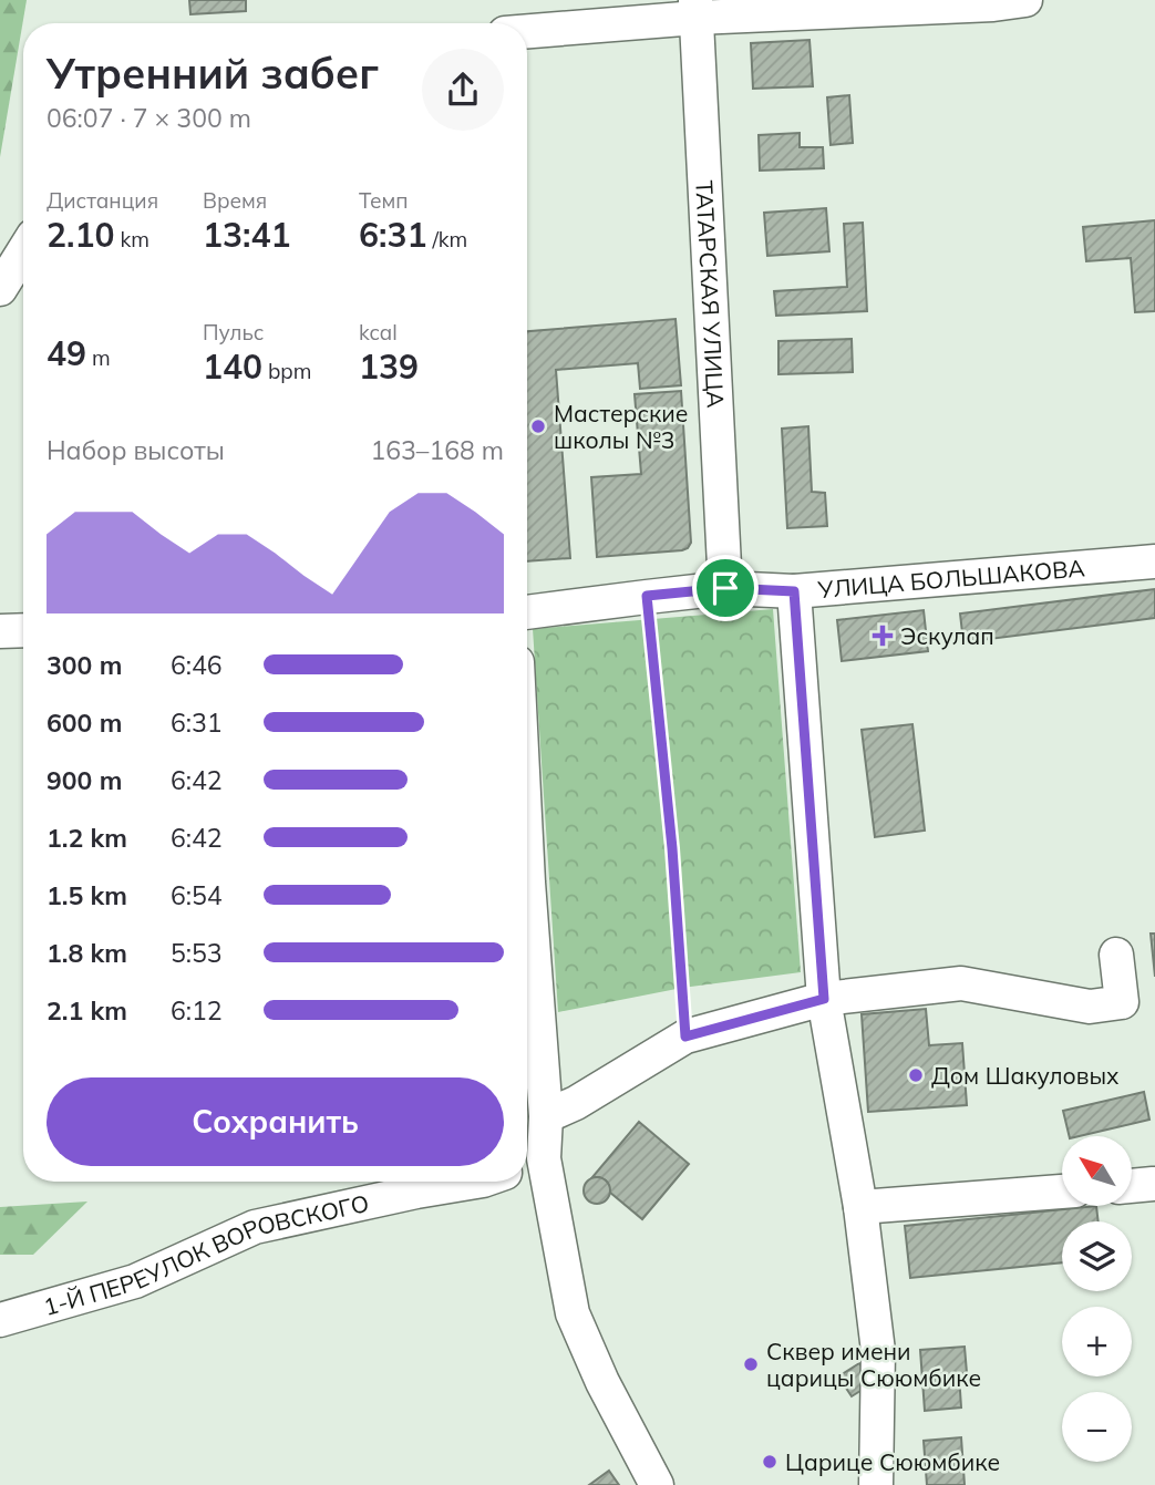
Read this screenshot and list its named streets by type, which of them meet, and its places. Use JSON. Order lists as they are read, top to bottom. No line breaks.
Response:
{"streets":{"street":["ТАТАРСКАЯ УЛИЦА","УЛИЦА БОЛЬШАКОВА","1-Й ПЕРЕУЛОК ВОРОВСКОГО"]},"crossings":[["ТАТАРСКАЯ УЛИЦА","УЛИЦА БОЛЬШАКОВА"]],"places":{"other":["Мастерские школы №3","Дом Шакуловых","Cквер имени царицы Сююмбике","Царице Сююмбике"],"health":["Эскулап"]},"north":"top left","page":{"heading":["Утренний забег","06:07 · 7 × 300 m"],"stats":[["Дистанция","2.10 km"],["Время","13:41"],["Темп","6:31 /km"],["49 m"],["Пульс","140 bpm"],["kcal","139"]],"chart":["Набор высоты","163–168 m"],"list":[{"name":"300 m","note":"6:46"},{"name":"600 m","note":"6:31"},{"name":"900 m","note":"6:42"},{"name":"1.2 km","note":"6:42"},{"name":"1.5 km","note":"6:54"},{"name":"1.8 km","note":"5:53"},{"name":"2.1 km","note":"6:12"}],"buttons":"Сохранить","map_buttons":["+","−"]}}
